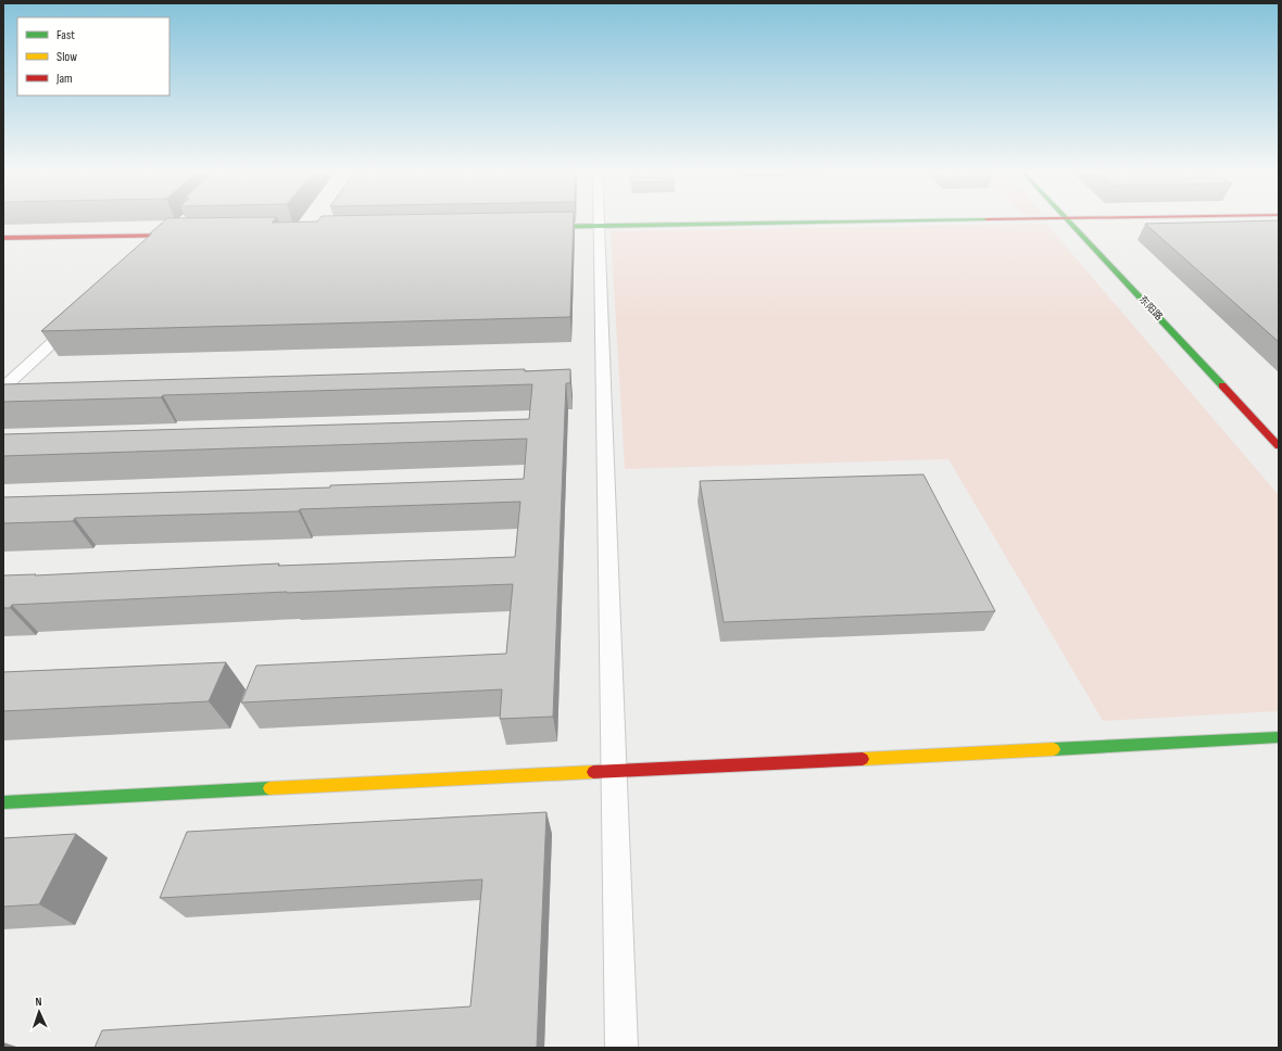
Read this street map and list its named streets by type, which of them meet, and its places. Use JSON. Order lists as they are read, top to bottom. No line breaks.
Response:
{"streets":{"street":["东阳路"]},"legend":["Fast","Slow","Jam"],"north":"top"}
